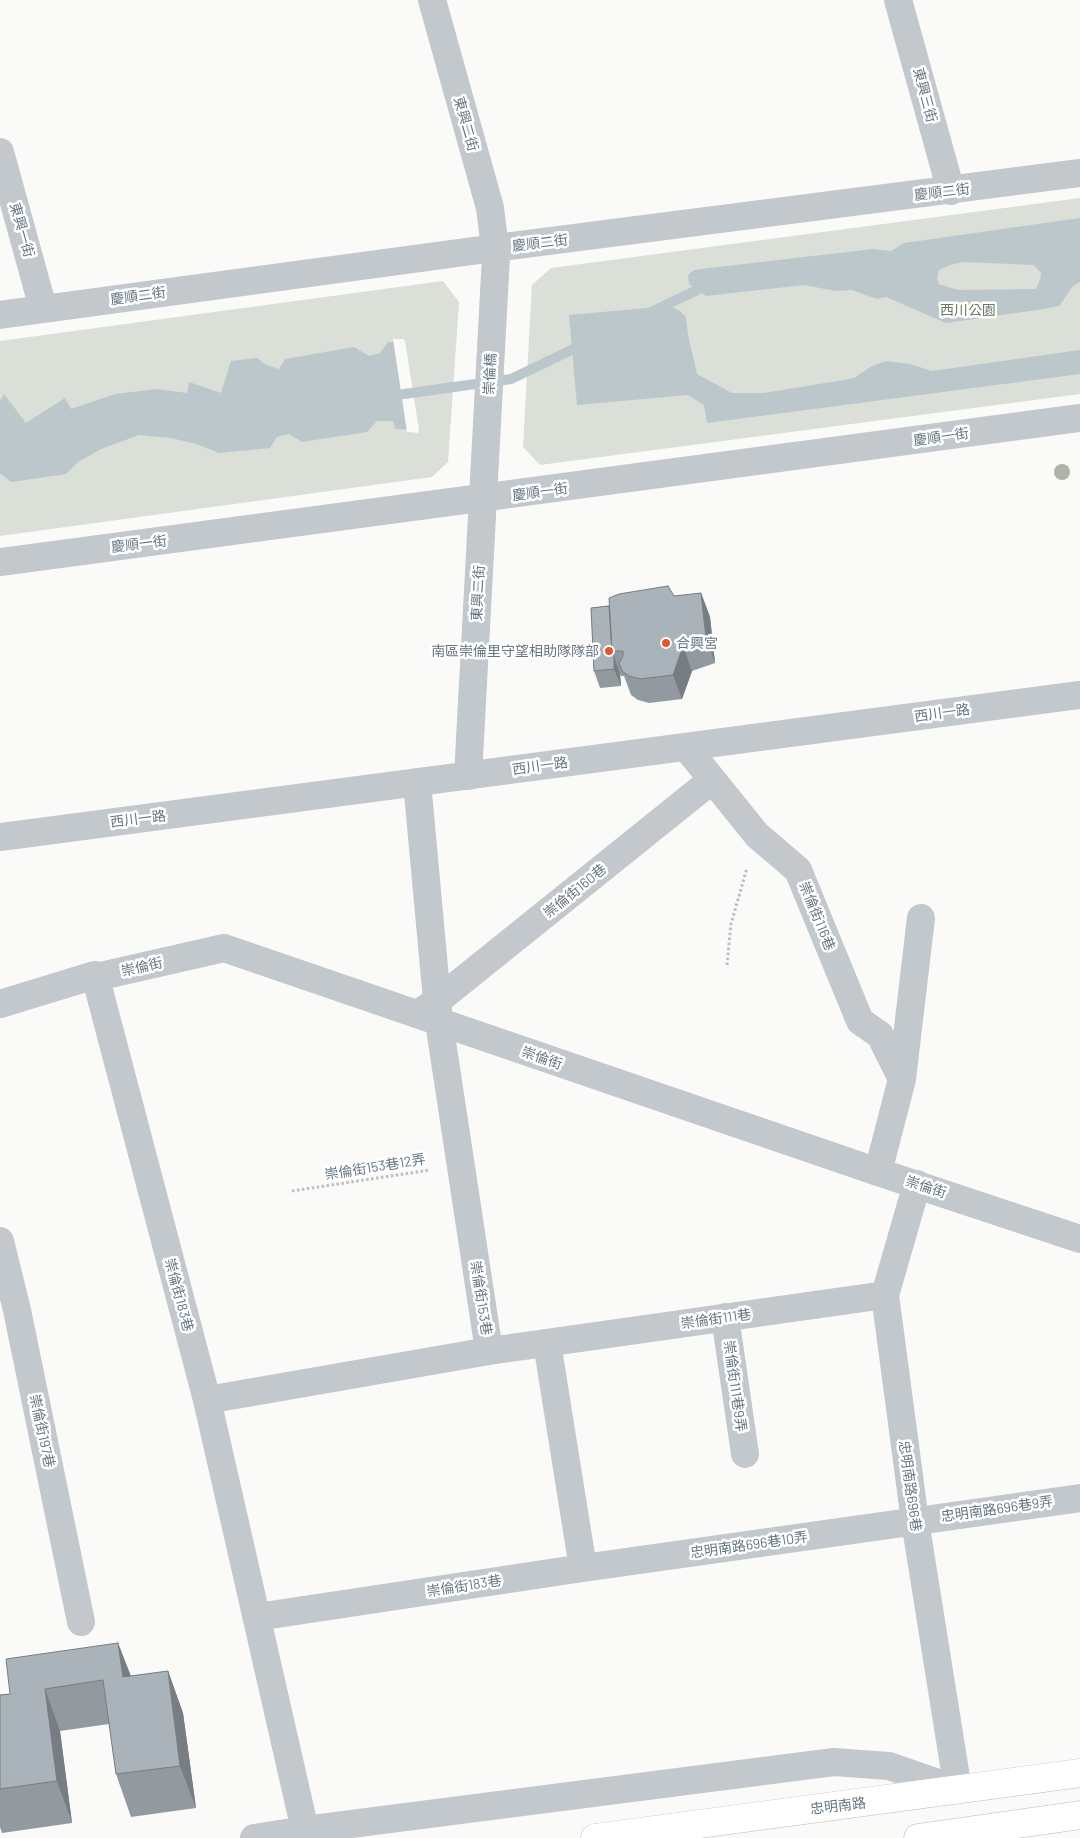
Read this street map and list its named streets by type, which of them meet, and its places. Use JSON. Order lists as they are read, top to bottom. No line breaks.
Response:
{"streets":{"main road":["忠明南路"],"street":["東興三街","東興二街","慶順二街","東興一街","崇倫橋","慶順一街","西川一路","崇倫街160巷","崇倫街116巷","崇倫街","崇倫街183巷","崇倫街153巷","崇倫街111巷","崇倫街111巷9弄","崇倫街197巷","忠明南路696巷","忠明南路696巷9弄","忠明南路696巷10弄"],"path":["崇倫街153巷12弄"]},"crossings":[["東興三街","慶順二街"],["東興二街","慶順二街"],["東興二街","崇倫橋"],["東興二街","慶順一街"],["東興二街","西川一路"],["慶順二街","東興一街"],["慶順二街","崇倫橋"],["崇倫橋","慶順一街"],["西川一路","崇倫街116巷"],["崇倫街160巷","崇倫街116巷"],["崇倫街160巷","崇倫街"],["崇倫街160巷","崇倫街153巷"],["崇倫街","崇倫街183巷"],["崇倫街","崇倫街153巷"],["崇倫街","忠明南路696巷"],["崇倫街153巷12弄","崇倫街153巷"],["崇倫街183巷","崇倫街153巷"],["崇倫街183巷","忠明南路696巷10弄"],["崇倫街153巷","崇倫街111巷"],["崇倫街111巷","崇倫街111巷9弄"],["崇倫街111巷","忠明南路696巷"],["忠明南路696巷","忠明南路696巷9弄"],["忠明南路696巷","忠明南路696巷10弄"],["忠明南路696巷","忠明南路"],["忠明南路696巷9弄","忠明南路696巷10弄"]],"parks":["西川公園"],"places":["合興宮","南區崇倫里守望相助隊隊部"]}
